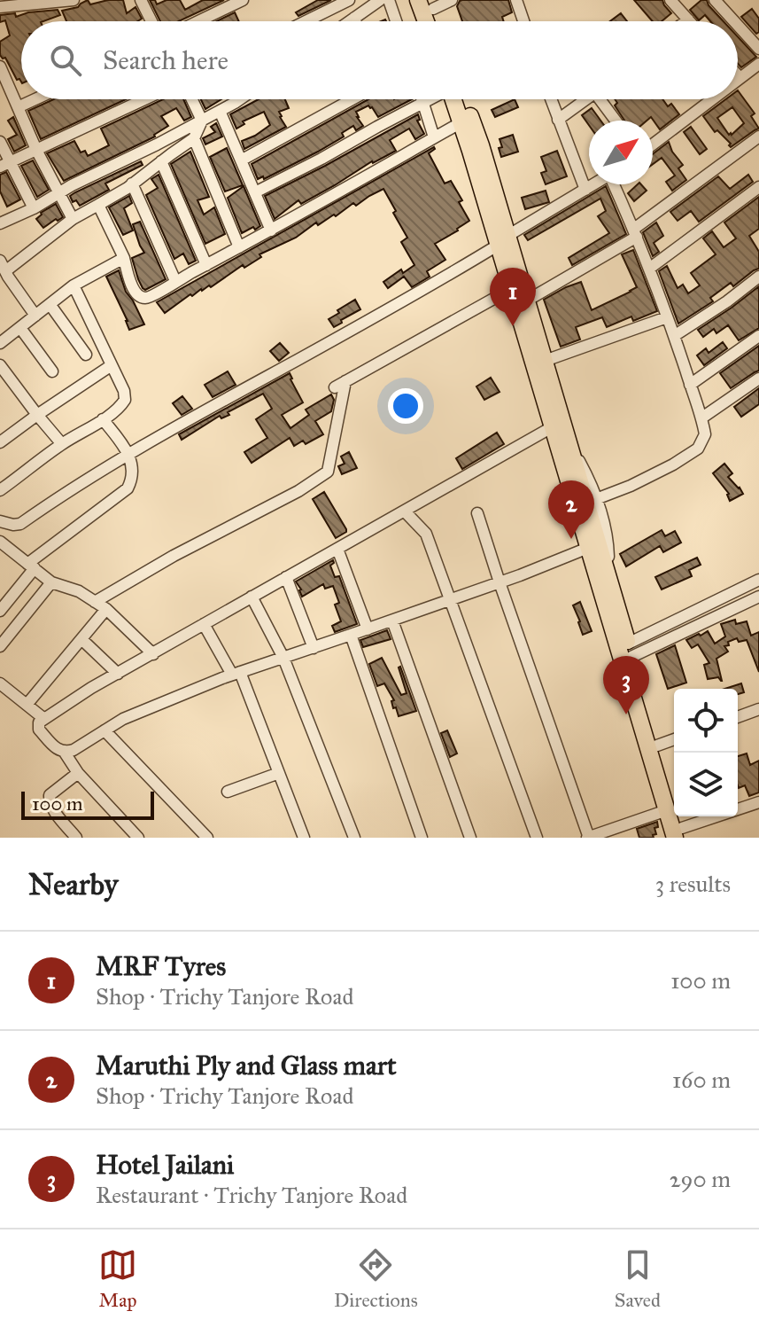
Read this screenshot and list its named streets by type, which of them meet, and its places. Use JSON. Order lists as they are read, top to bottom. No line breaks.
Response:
{"scale_bar":"100 m","north":"top right","page":{"search":"Search here","pins":["1","2","3"],"scale":"100 m","heading":["Nearby","3 results"],"list":[{"mark":"1","name":"MRF Tyres","note":"Shop · Trichy Tanjore Road","value":"100 m"},{"mark":"2","name":"Maruthi Ply and Glass mart","note":"Shop · Trichy Tanjore Road","value":"160 m"},{"mark":"3","name":"Hotel Jailani","note":"Restaurant · Trichy Tanjore Road","value":"290 m"}],"nav":["Map","Directions","Saved"]}}
